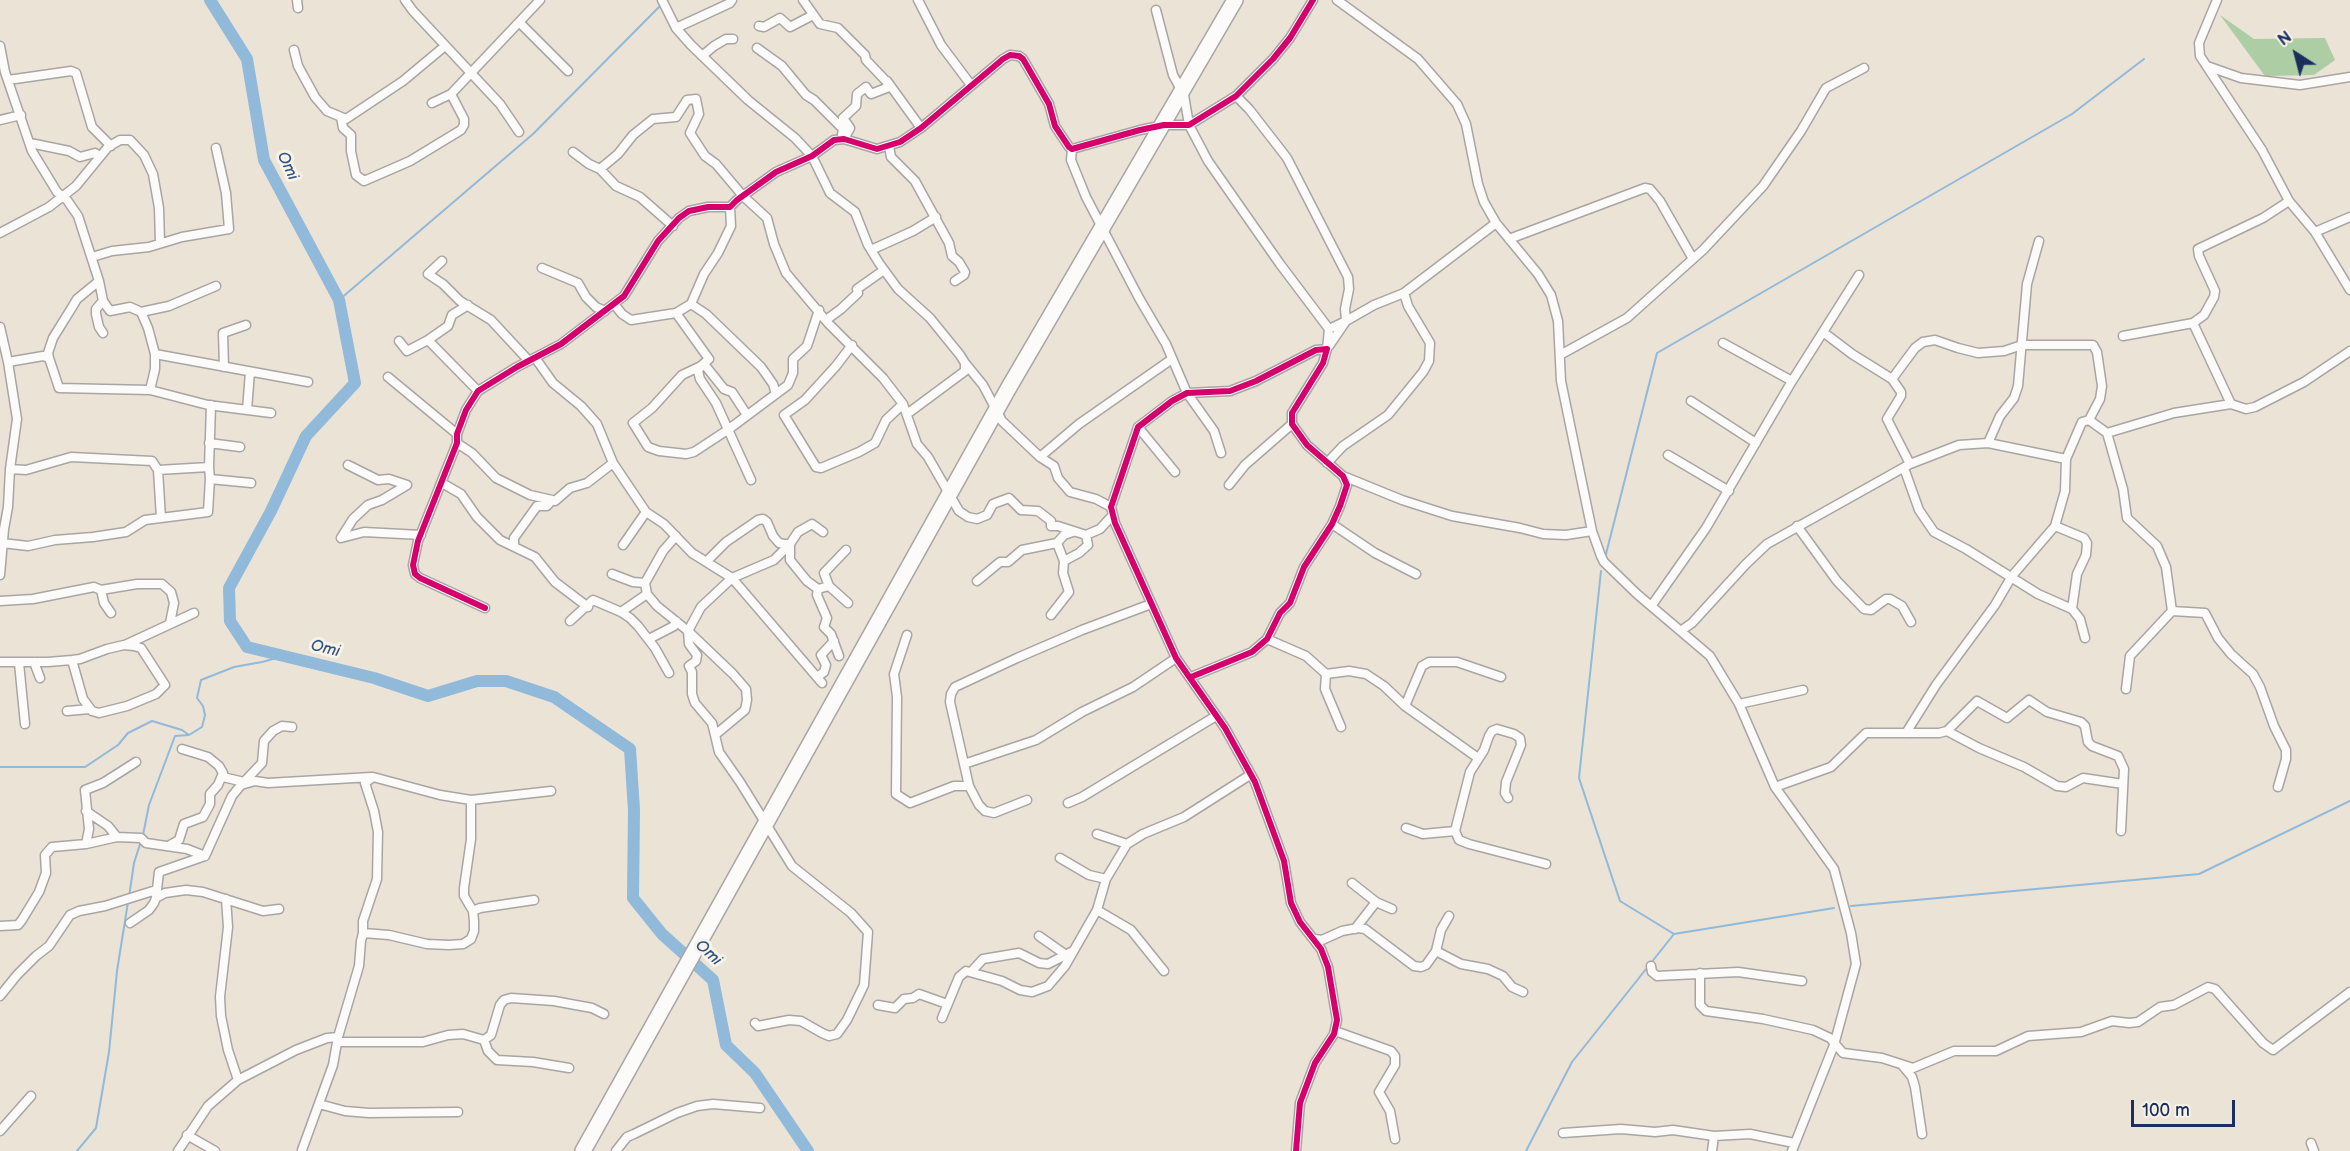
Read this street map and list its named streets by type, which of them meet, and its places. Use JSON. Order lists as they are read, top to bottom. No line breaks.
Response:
{"water":["Omi"],"scale_bar":"100 m","north":"top left"}
